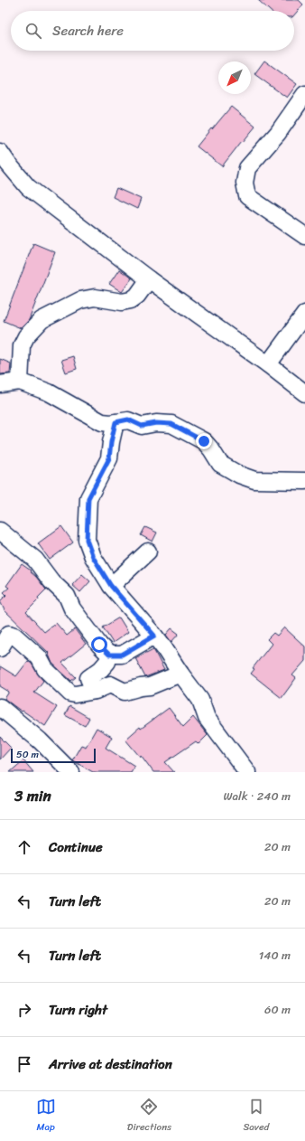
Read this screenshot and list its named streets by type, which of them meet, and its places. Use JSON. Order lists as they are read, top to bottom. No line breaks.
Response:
{"scale_bar":"50 m","north":"bottom left","page":{"search":"Search here","scale":"50 m","heading":["3 min","Walk · 240 m"],"list":[["Continue","20 m"],["Turn left","20 m"],["Turn left","140 m"],["Turn right","60 m"],"Arrive at destination"],"nav":["Map","Directions","Saved"]}}
